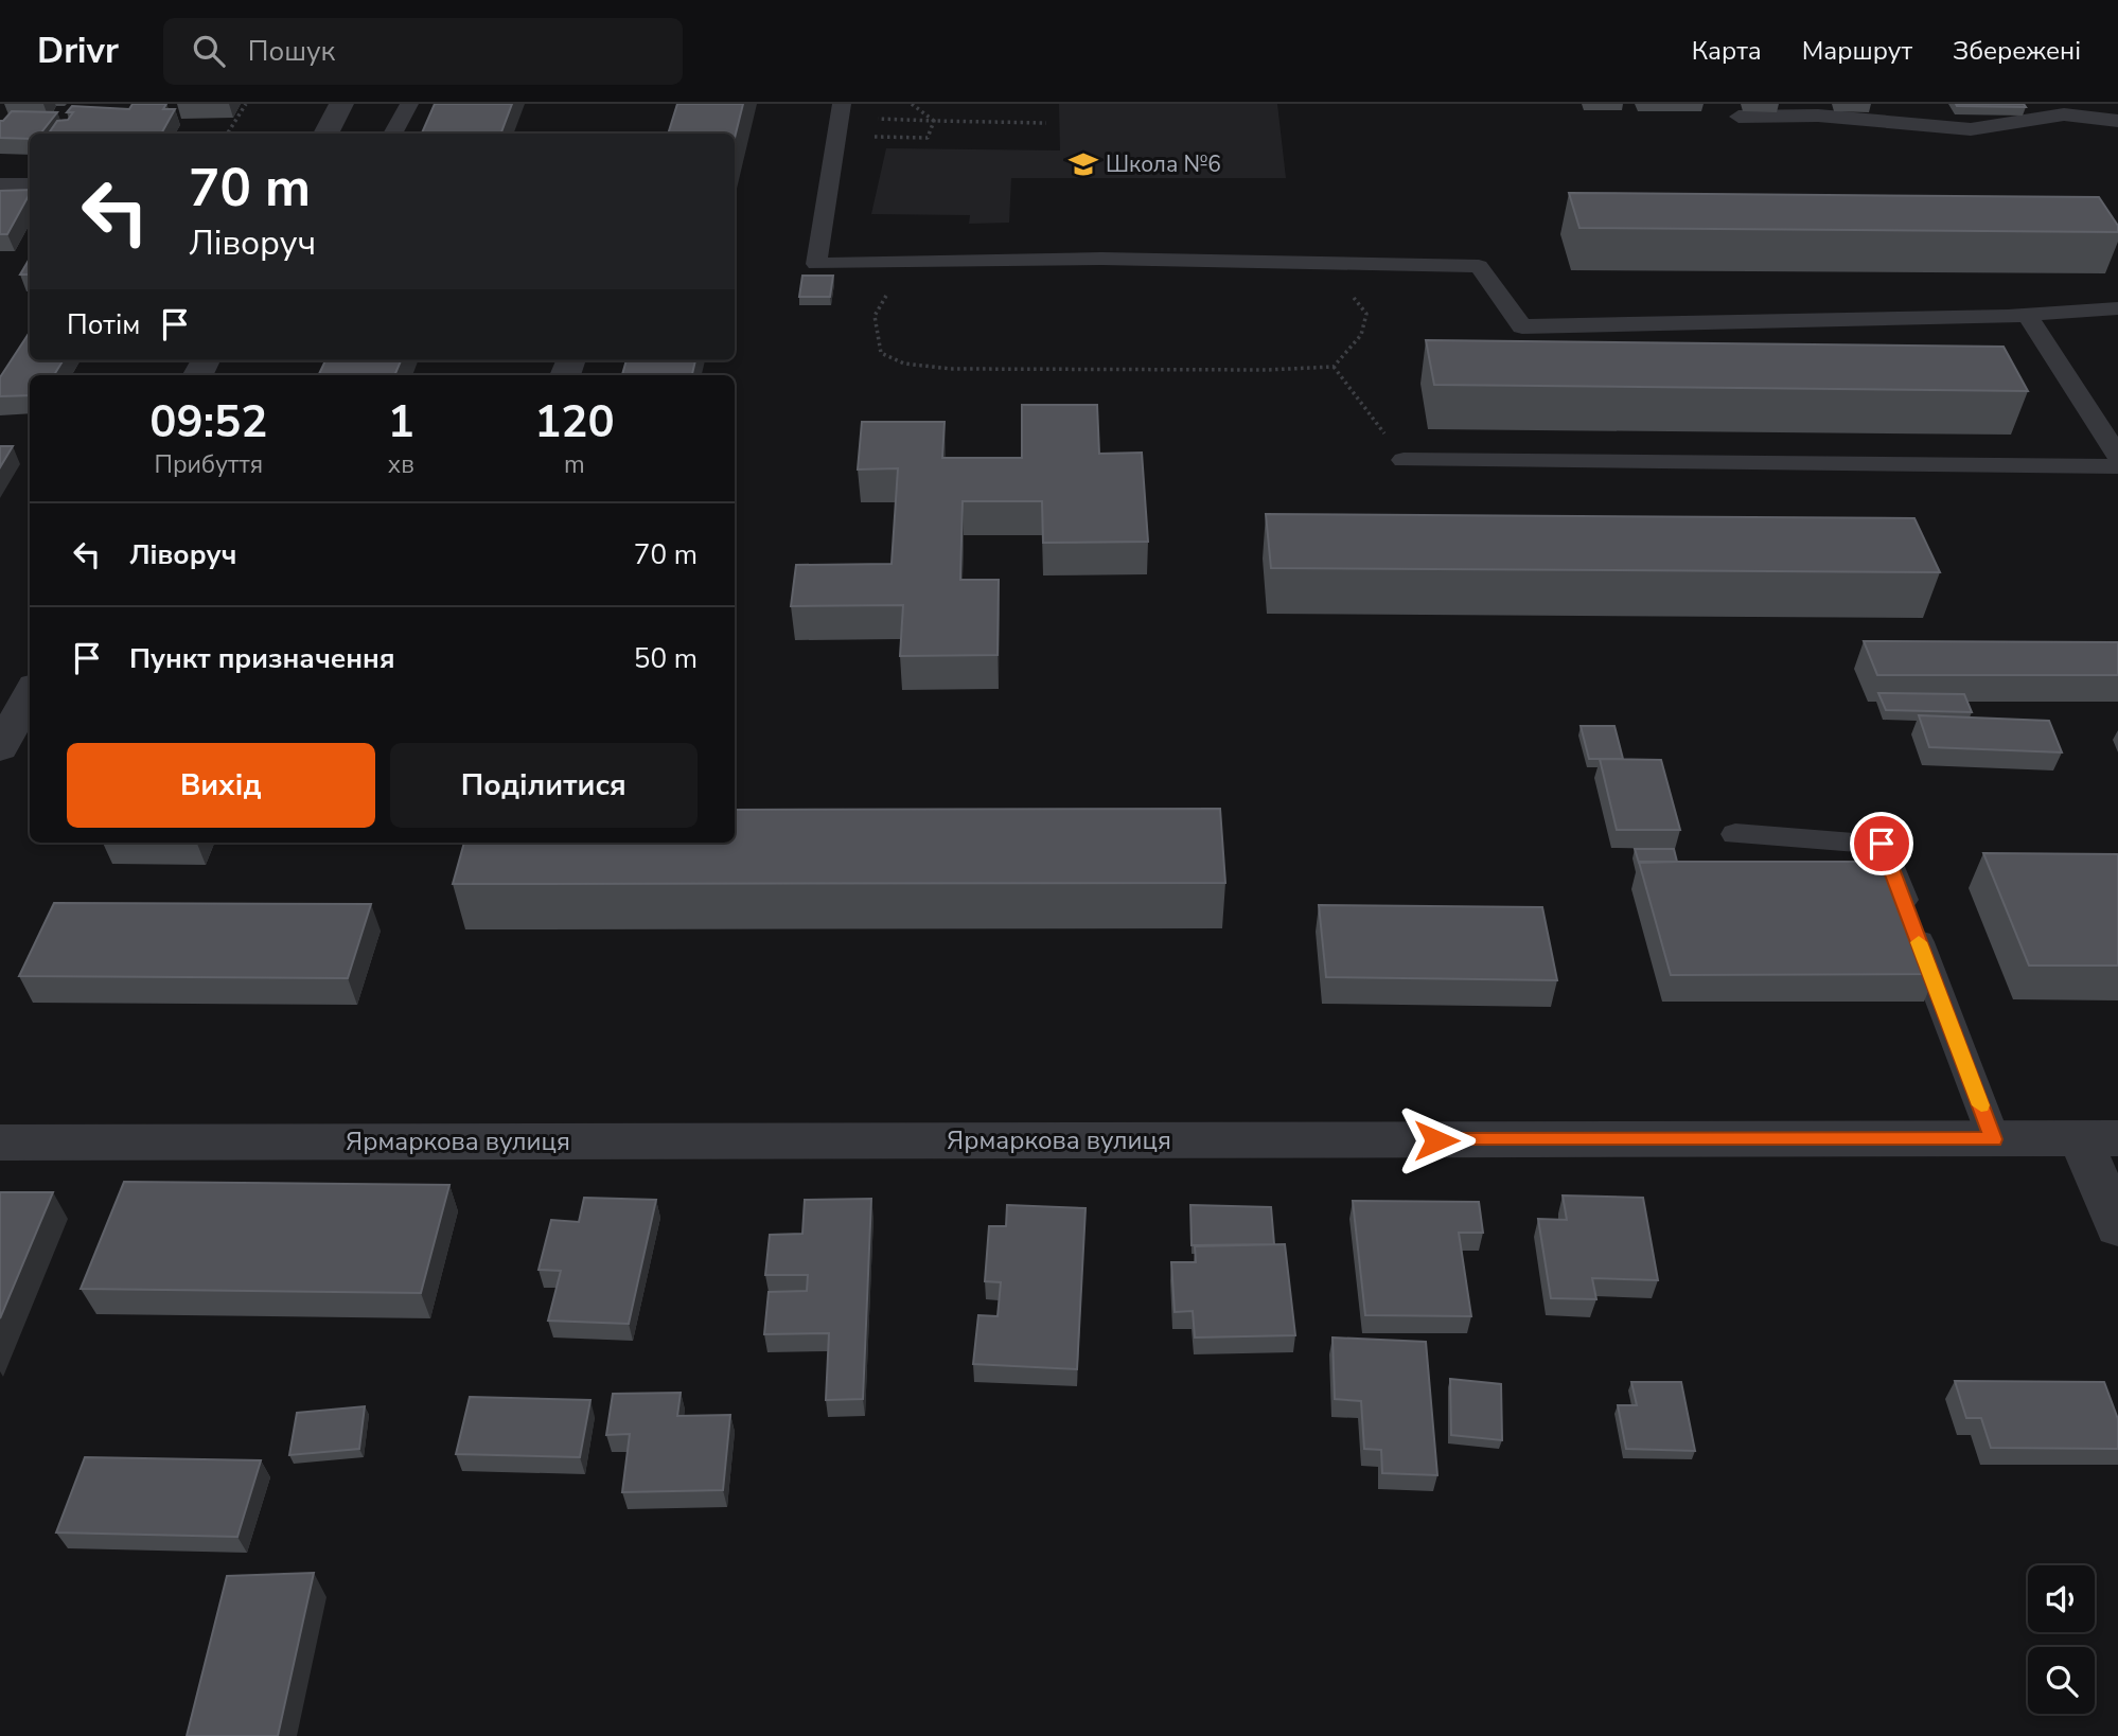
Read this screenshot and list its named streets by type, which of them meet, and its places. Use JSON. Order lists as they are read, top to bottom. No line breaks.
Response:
{"streets":{"street":["Ярмаркова вулиця"]},"places":{"school or university":["Школа №6"]},"page":{"header":"Drivr","search":"Пошук","nav":["Карта","Маршрут","Збережені"],"turn":["70 m","Ліворуч"],"then":"Потім","eta":["09:52","Прибуття","1","хв","120","m"],"list":[{"name":"Ліворуч","value":"70 m"},{"name":"Пункт призначення","value":"50 m"}],"buttons":["Вихід","Поділитися"]}}
